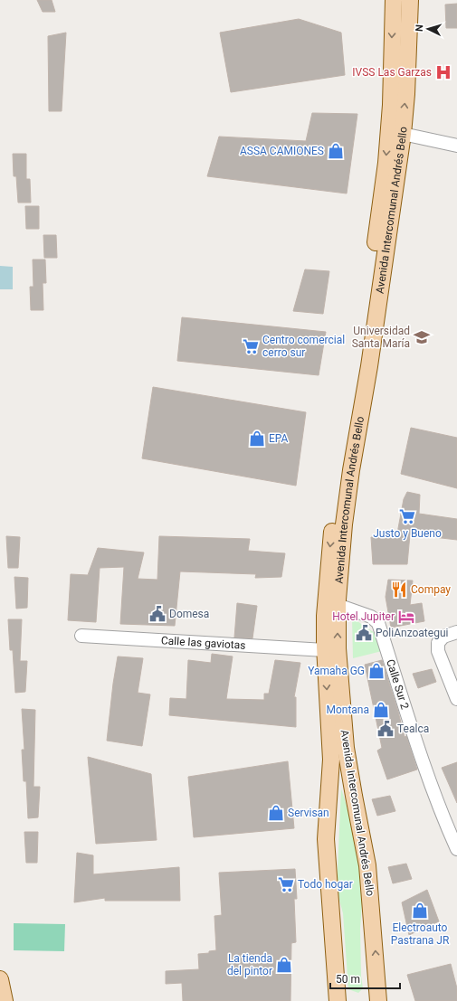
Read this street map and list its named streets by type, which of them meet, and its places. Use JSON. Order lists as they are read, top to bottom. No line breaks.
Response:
{"streets":{"main road":["Avenida Intercomunal Andrés Bello"],"street":["Calle las gaviotas","Calle Sur 2"]},"crossings":[["Avenida Intercomunal Andrés Bello","Calle las gaviotas"],["Avenida Intercomunal Andrés Bello","Calle Sur 2"]],"places":{"hospital":["IVSS Las Garzas"],"shop":["ASSA CAMIONES","EPA","Yamaha GG","Montana","Servisan","Electroauto Pastrana JR","La tienda del pintor"],"school or university":["Universidad Santa María"],"supermarket":["Centro comercial cerro sur","Justo y Bueno","Todo hogar"],"restaurant":["Compay"],"public building":["Domesa","PoliAnzoategui","Tealca"],"hotel":["Hotel Jupiter"]},"scale_bar":"50 m","north":"left"}
